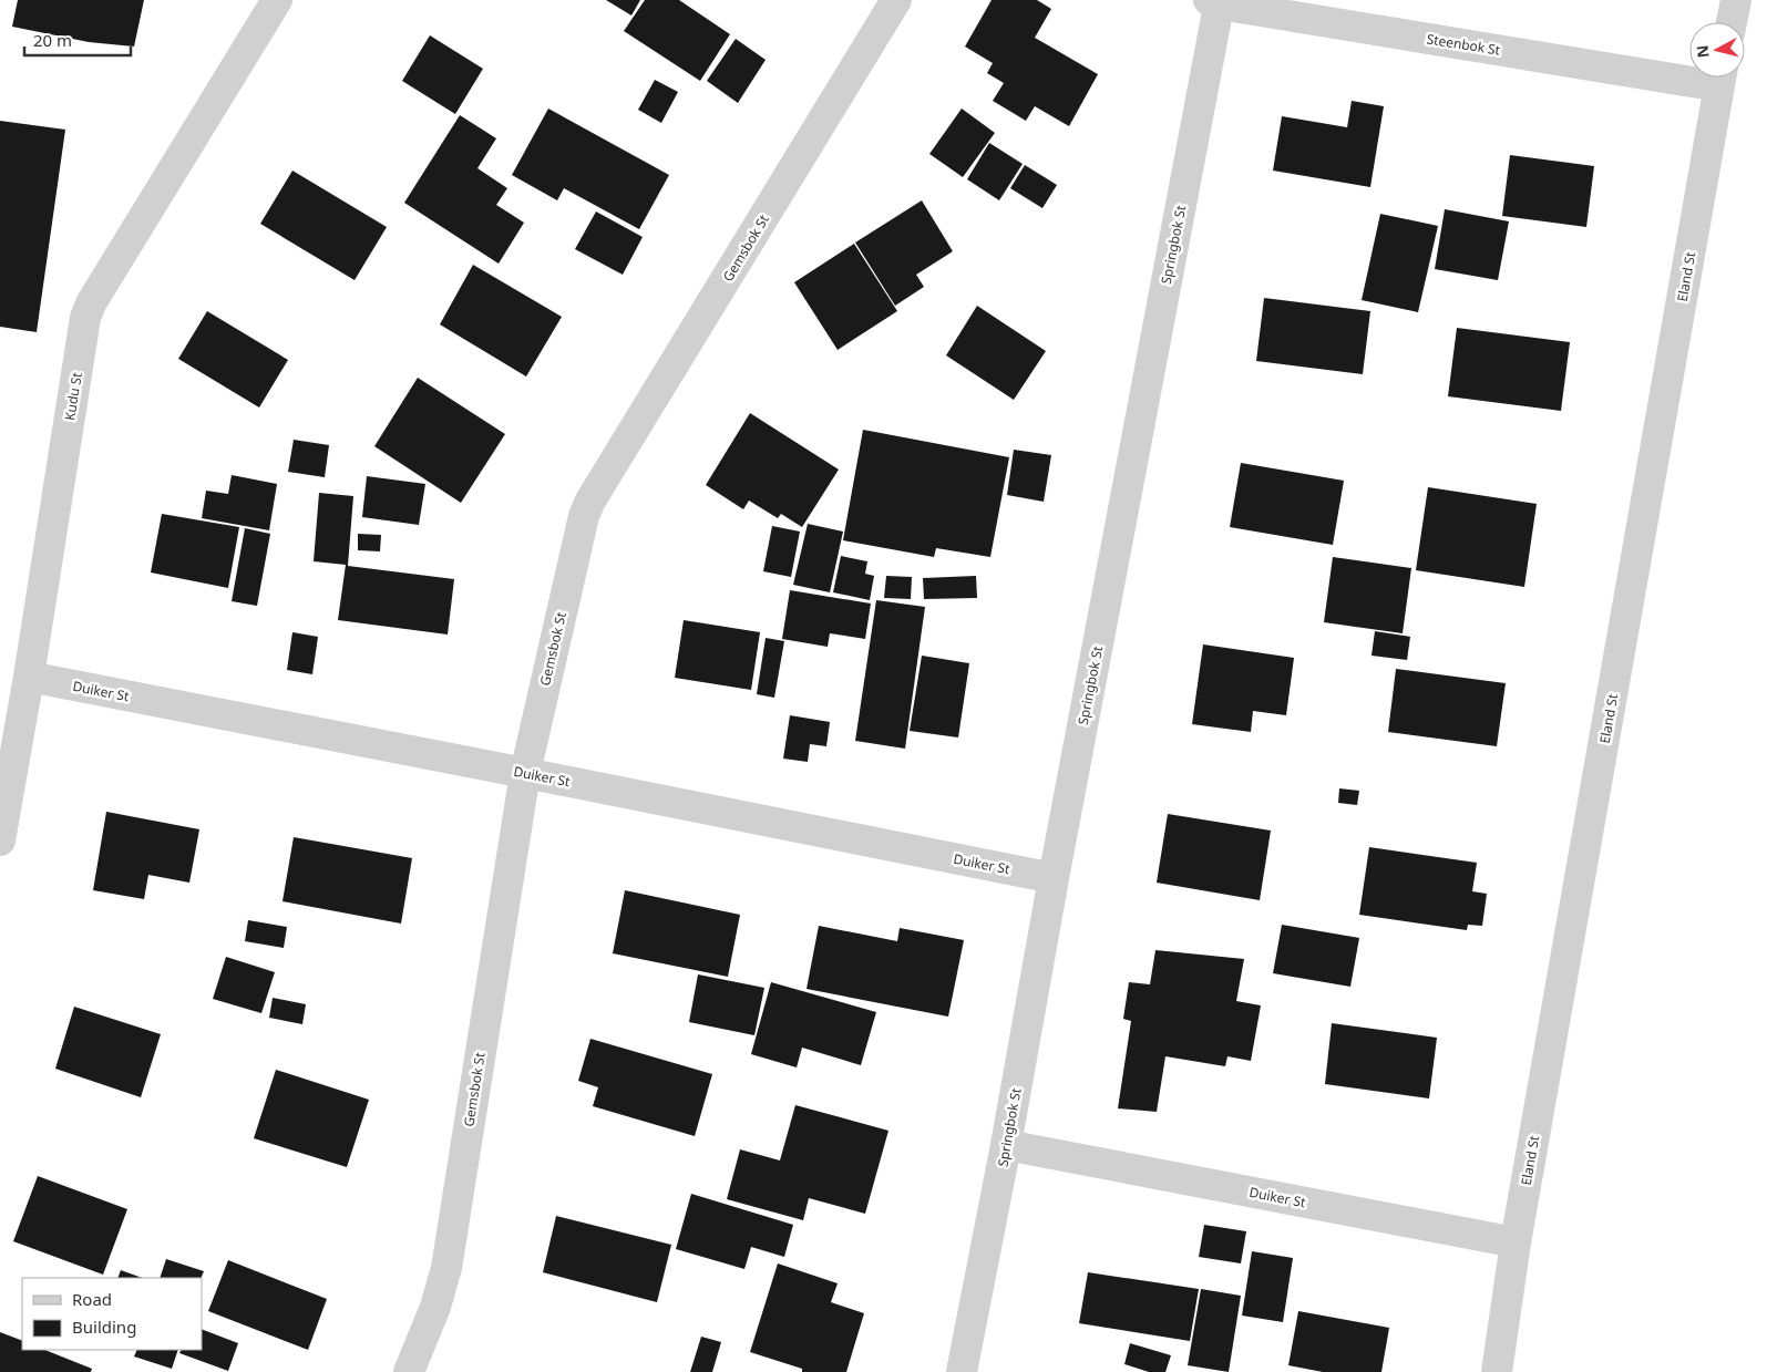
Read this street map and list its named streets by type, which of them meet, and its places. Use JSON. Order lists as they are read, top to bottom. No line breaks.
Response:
{"streets":{"street":["Steenbok St","Springbok St","Gemsbok St","Eland St","Kudu St","Duiker St"]},"crossings":[["Steenbok St","Springbok St"],["Springbok St","Duiker St"],["Gemsbok St","Duiker St"],["Eland St","Duiker St"],["Kudu St","Duiker St"]],"legend":["Road","Building"],"scale_bar":"20 m","north":"left"}
